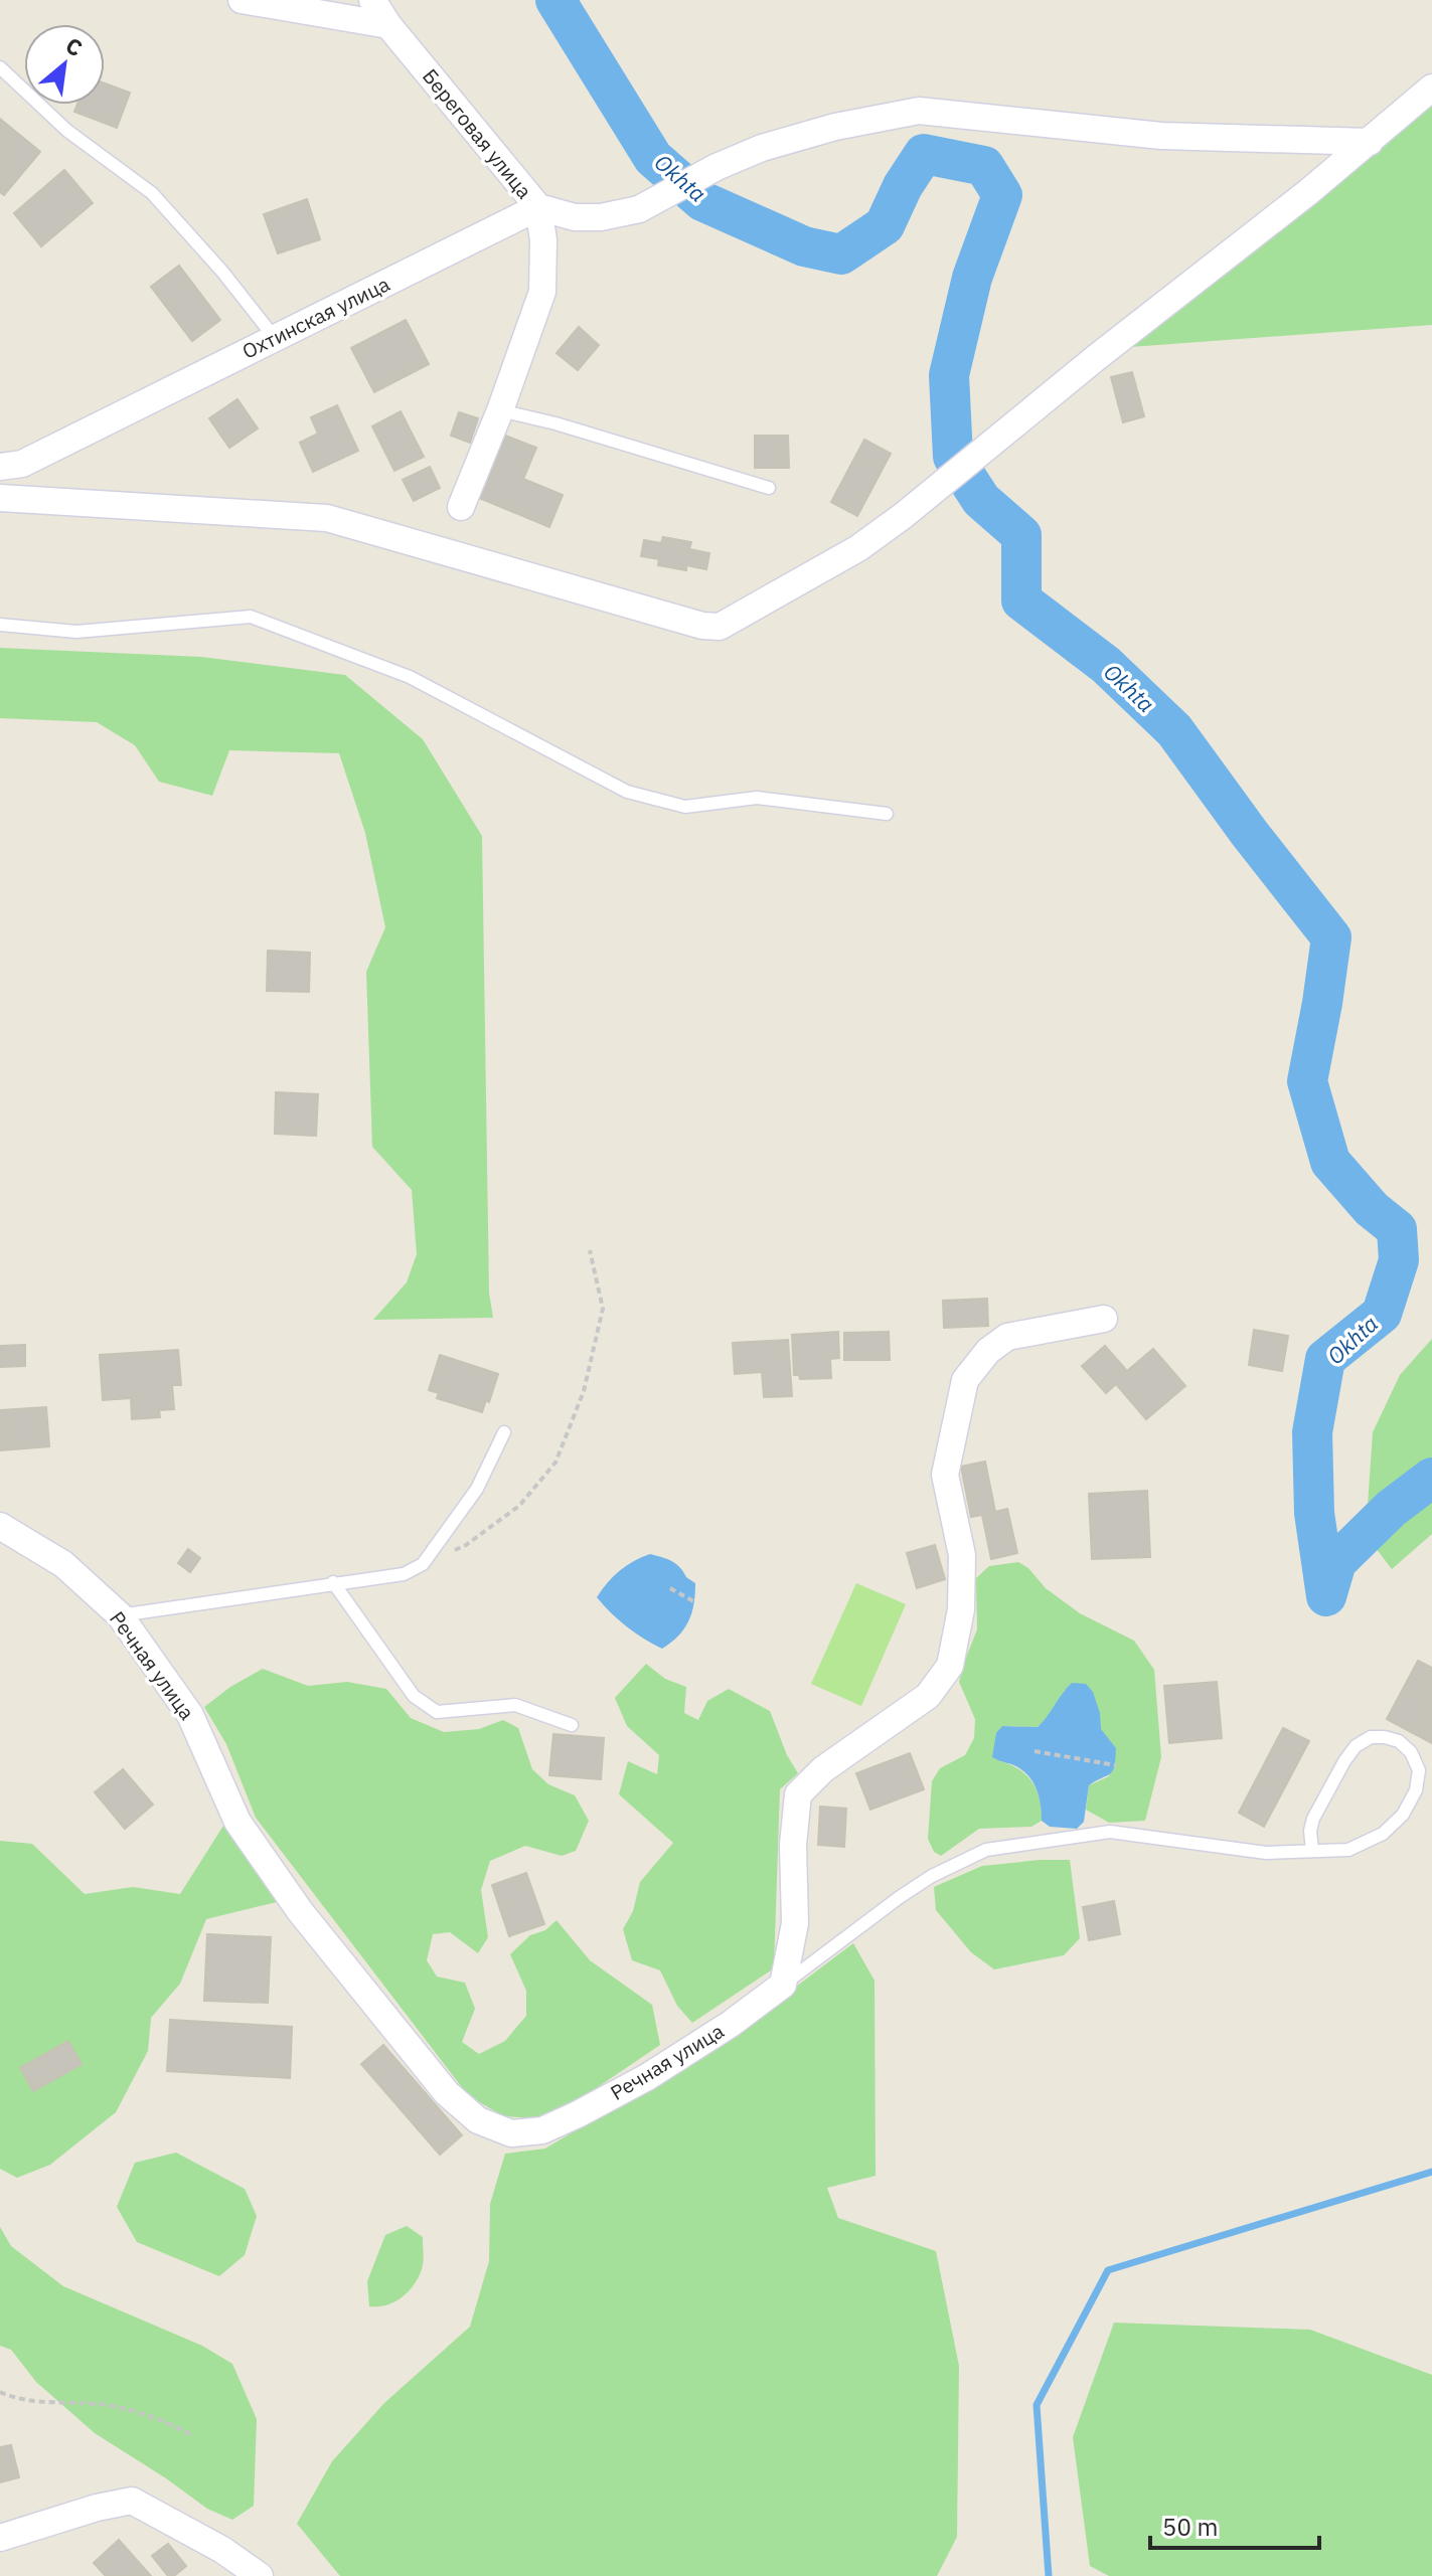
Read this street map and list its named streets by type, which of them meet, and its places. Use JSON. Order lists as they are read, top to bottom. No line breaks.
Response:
{"streets":{"street":["Береговая улица","Охтинская улица","Речная улица"]},"crossings":[["Береговая улица","Охтинская улица"]],"water":["Okhta"],"scale_bar":"50 m","north":"top right"}
